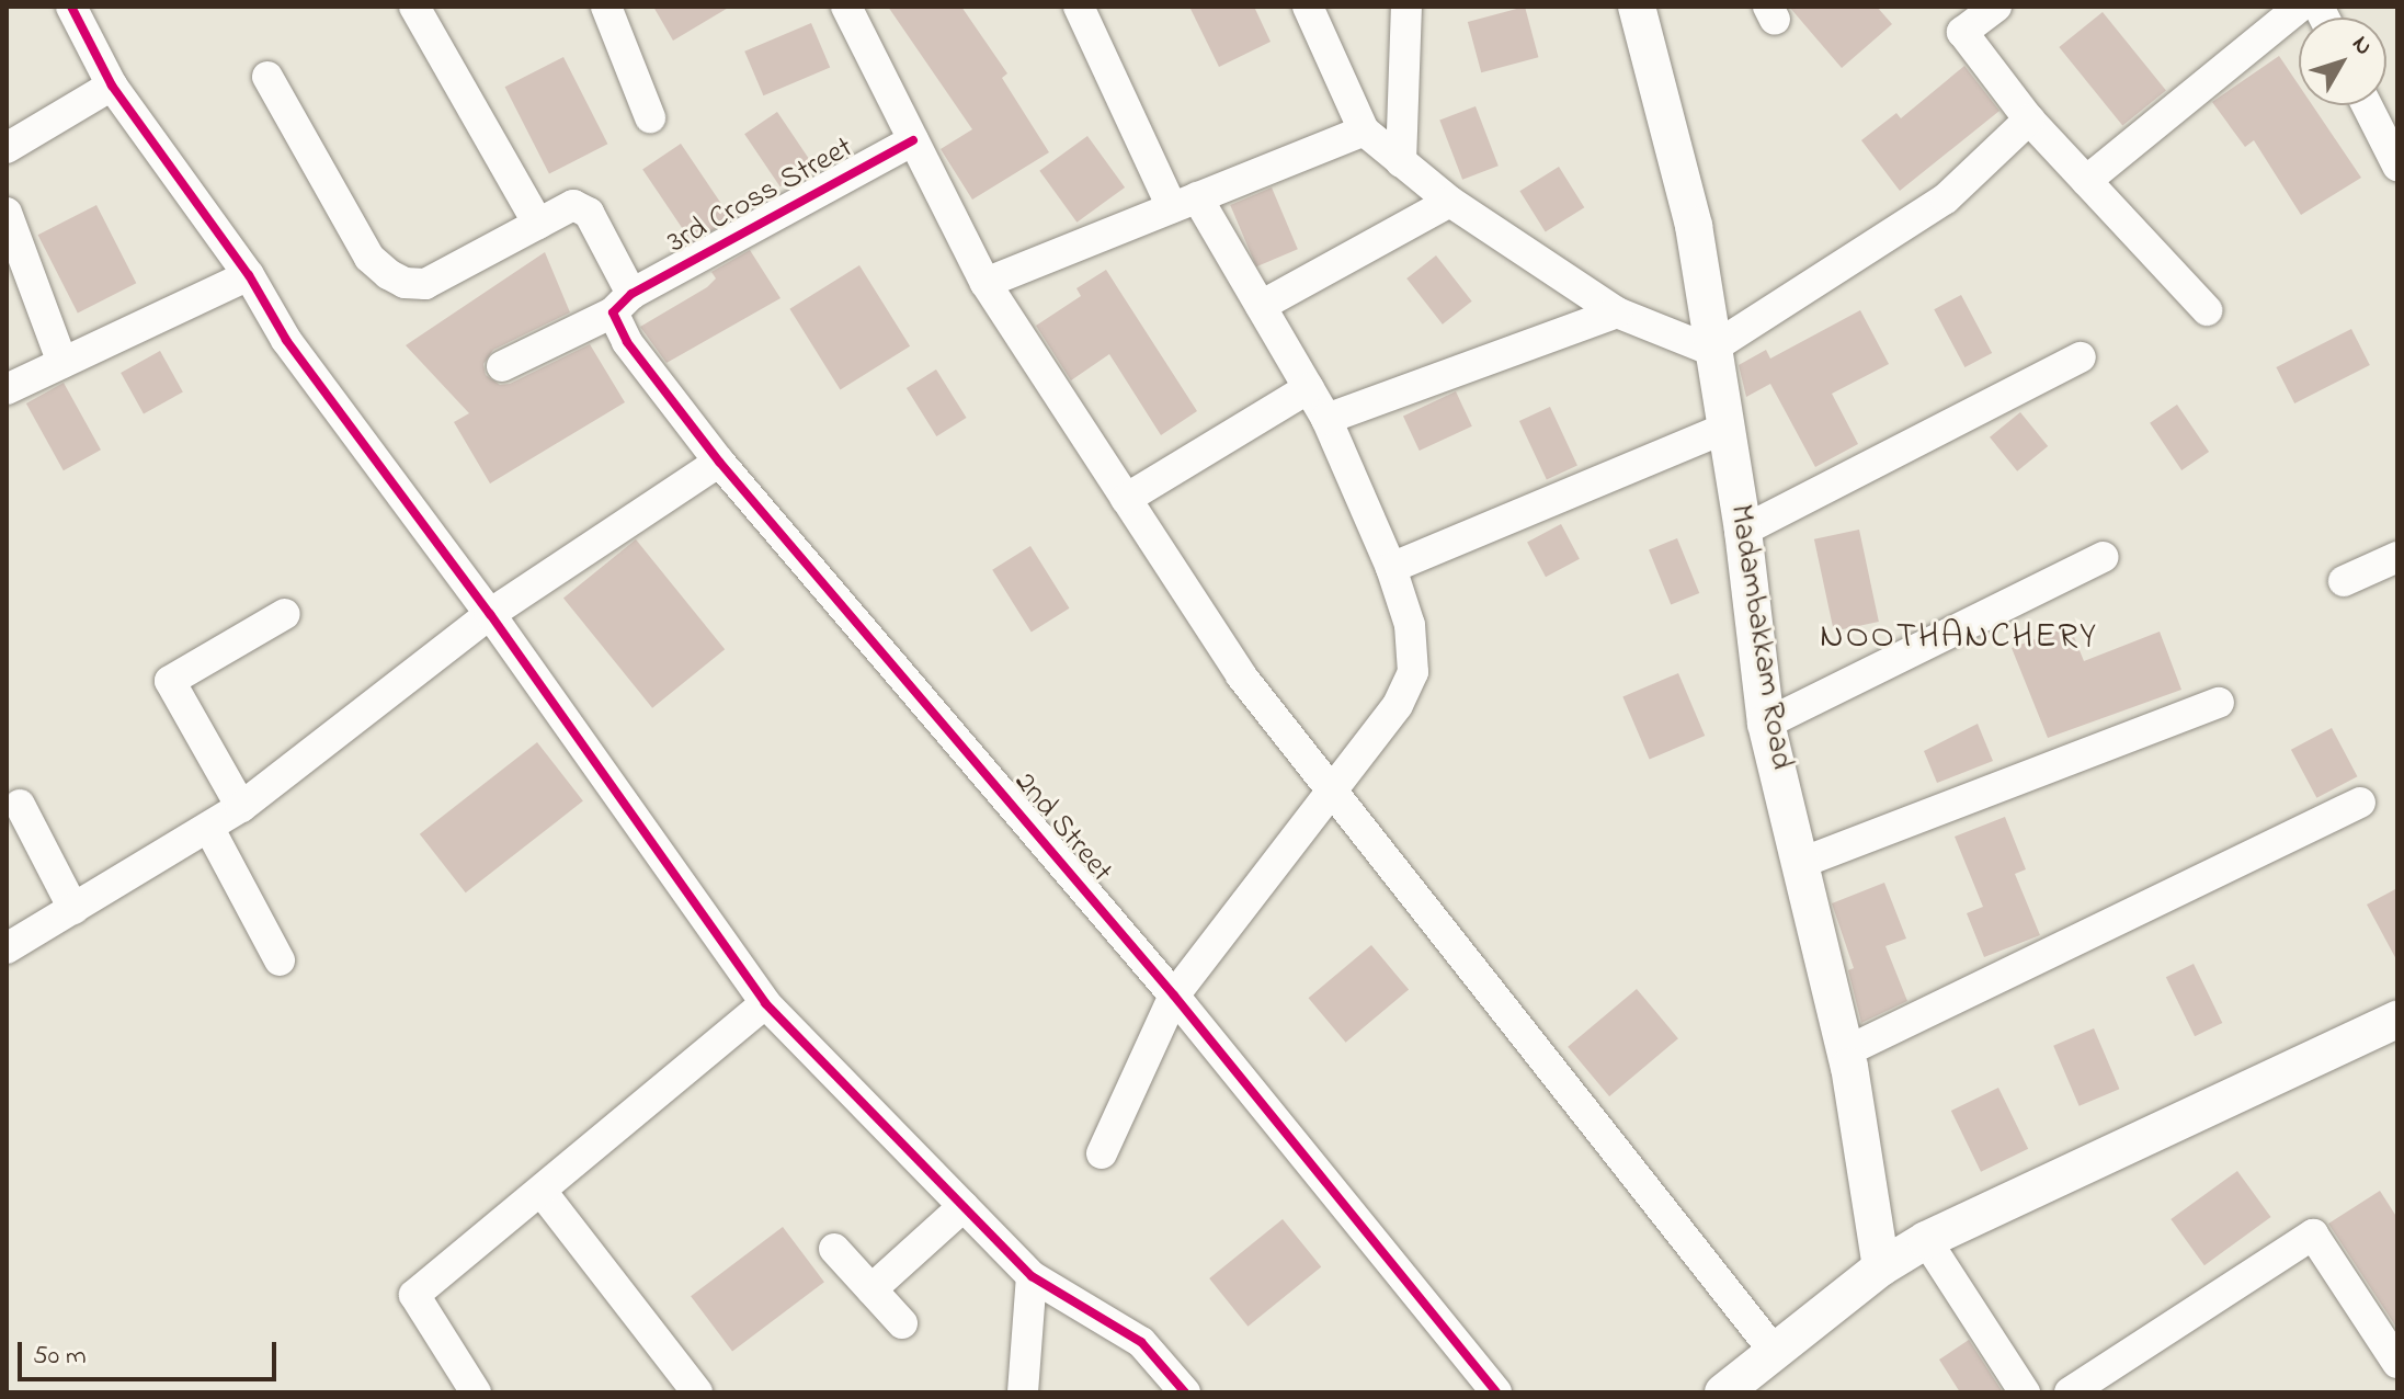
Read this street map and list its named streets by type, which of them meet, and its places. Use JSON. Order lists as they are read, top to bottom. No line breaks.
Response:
{"streets":{"street":["3rd Cross Street","Madambakkam Road","2nd Street"]},"crossings":[["3rd Cross Street","2nd Street"]],"districts":["NOOTHANCHERY"],"scale_bar":"50 m","north":"top right"}
